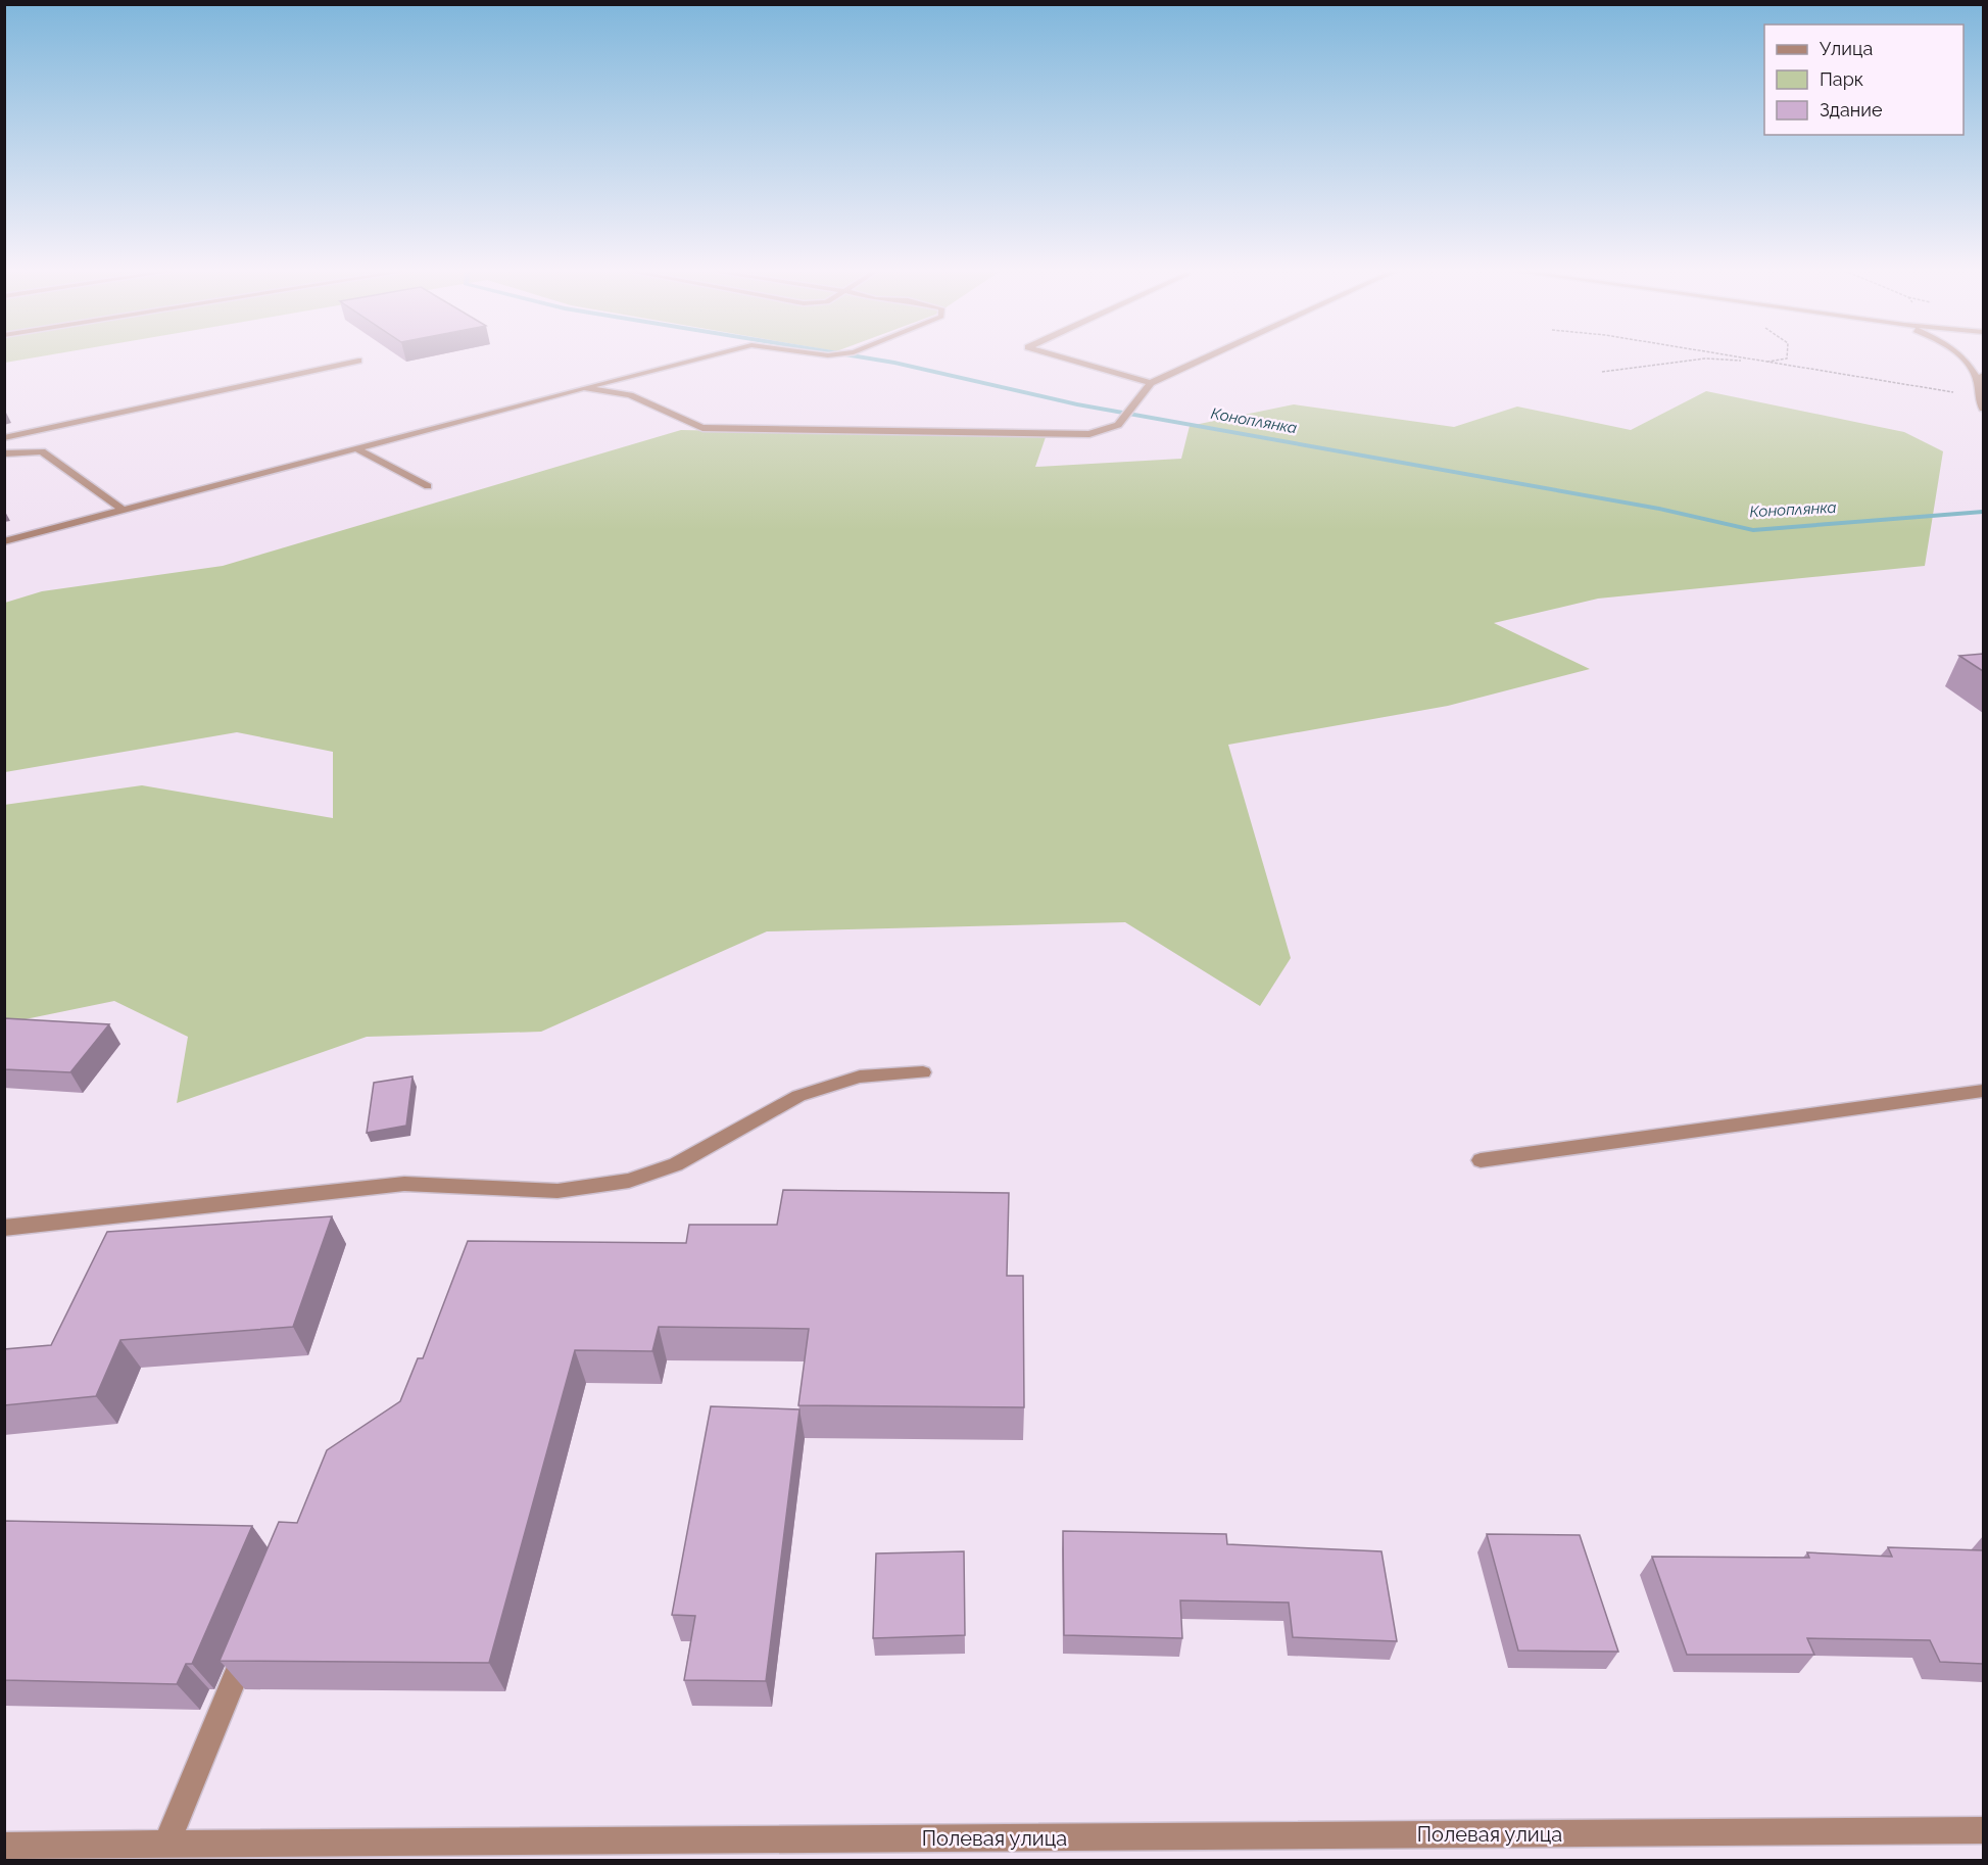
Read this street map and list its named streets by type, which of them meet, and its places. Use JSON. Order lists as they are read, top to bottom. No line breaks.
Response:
{"streets":{"street":["Полевая улица"]},"water":["Коноплянка"],"legend":["Улица","Парк","Здание"]}
